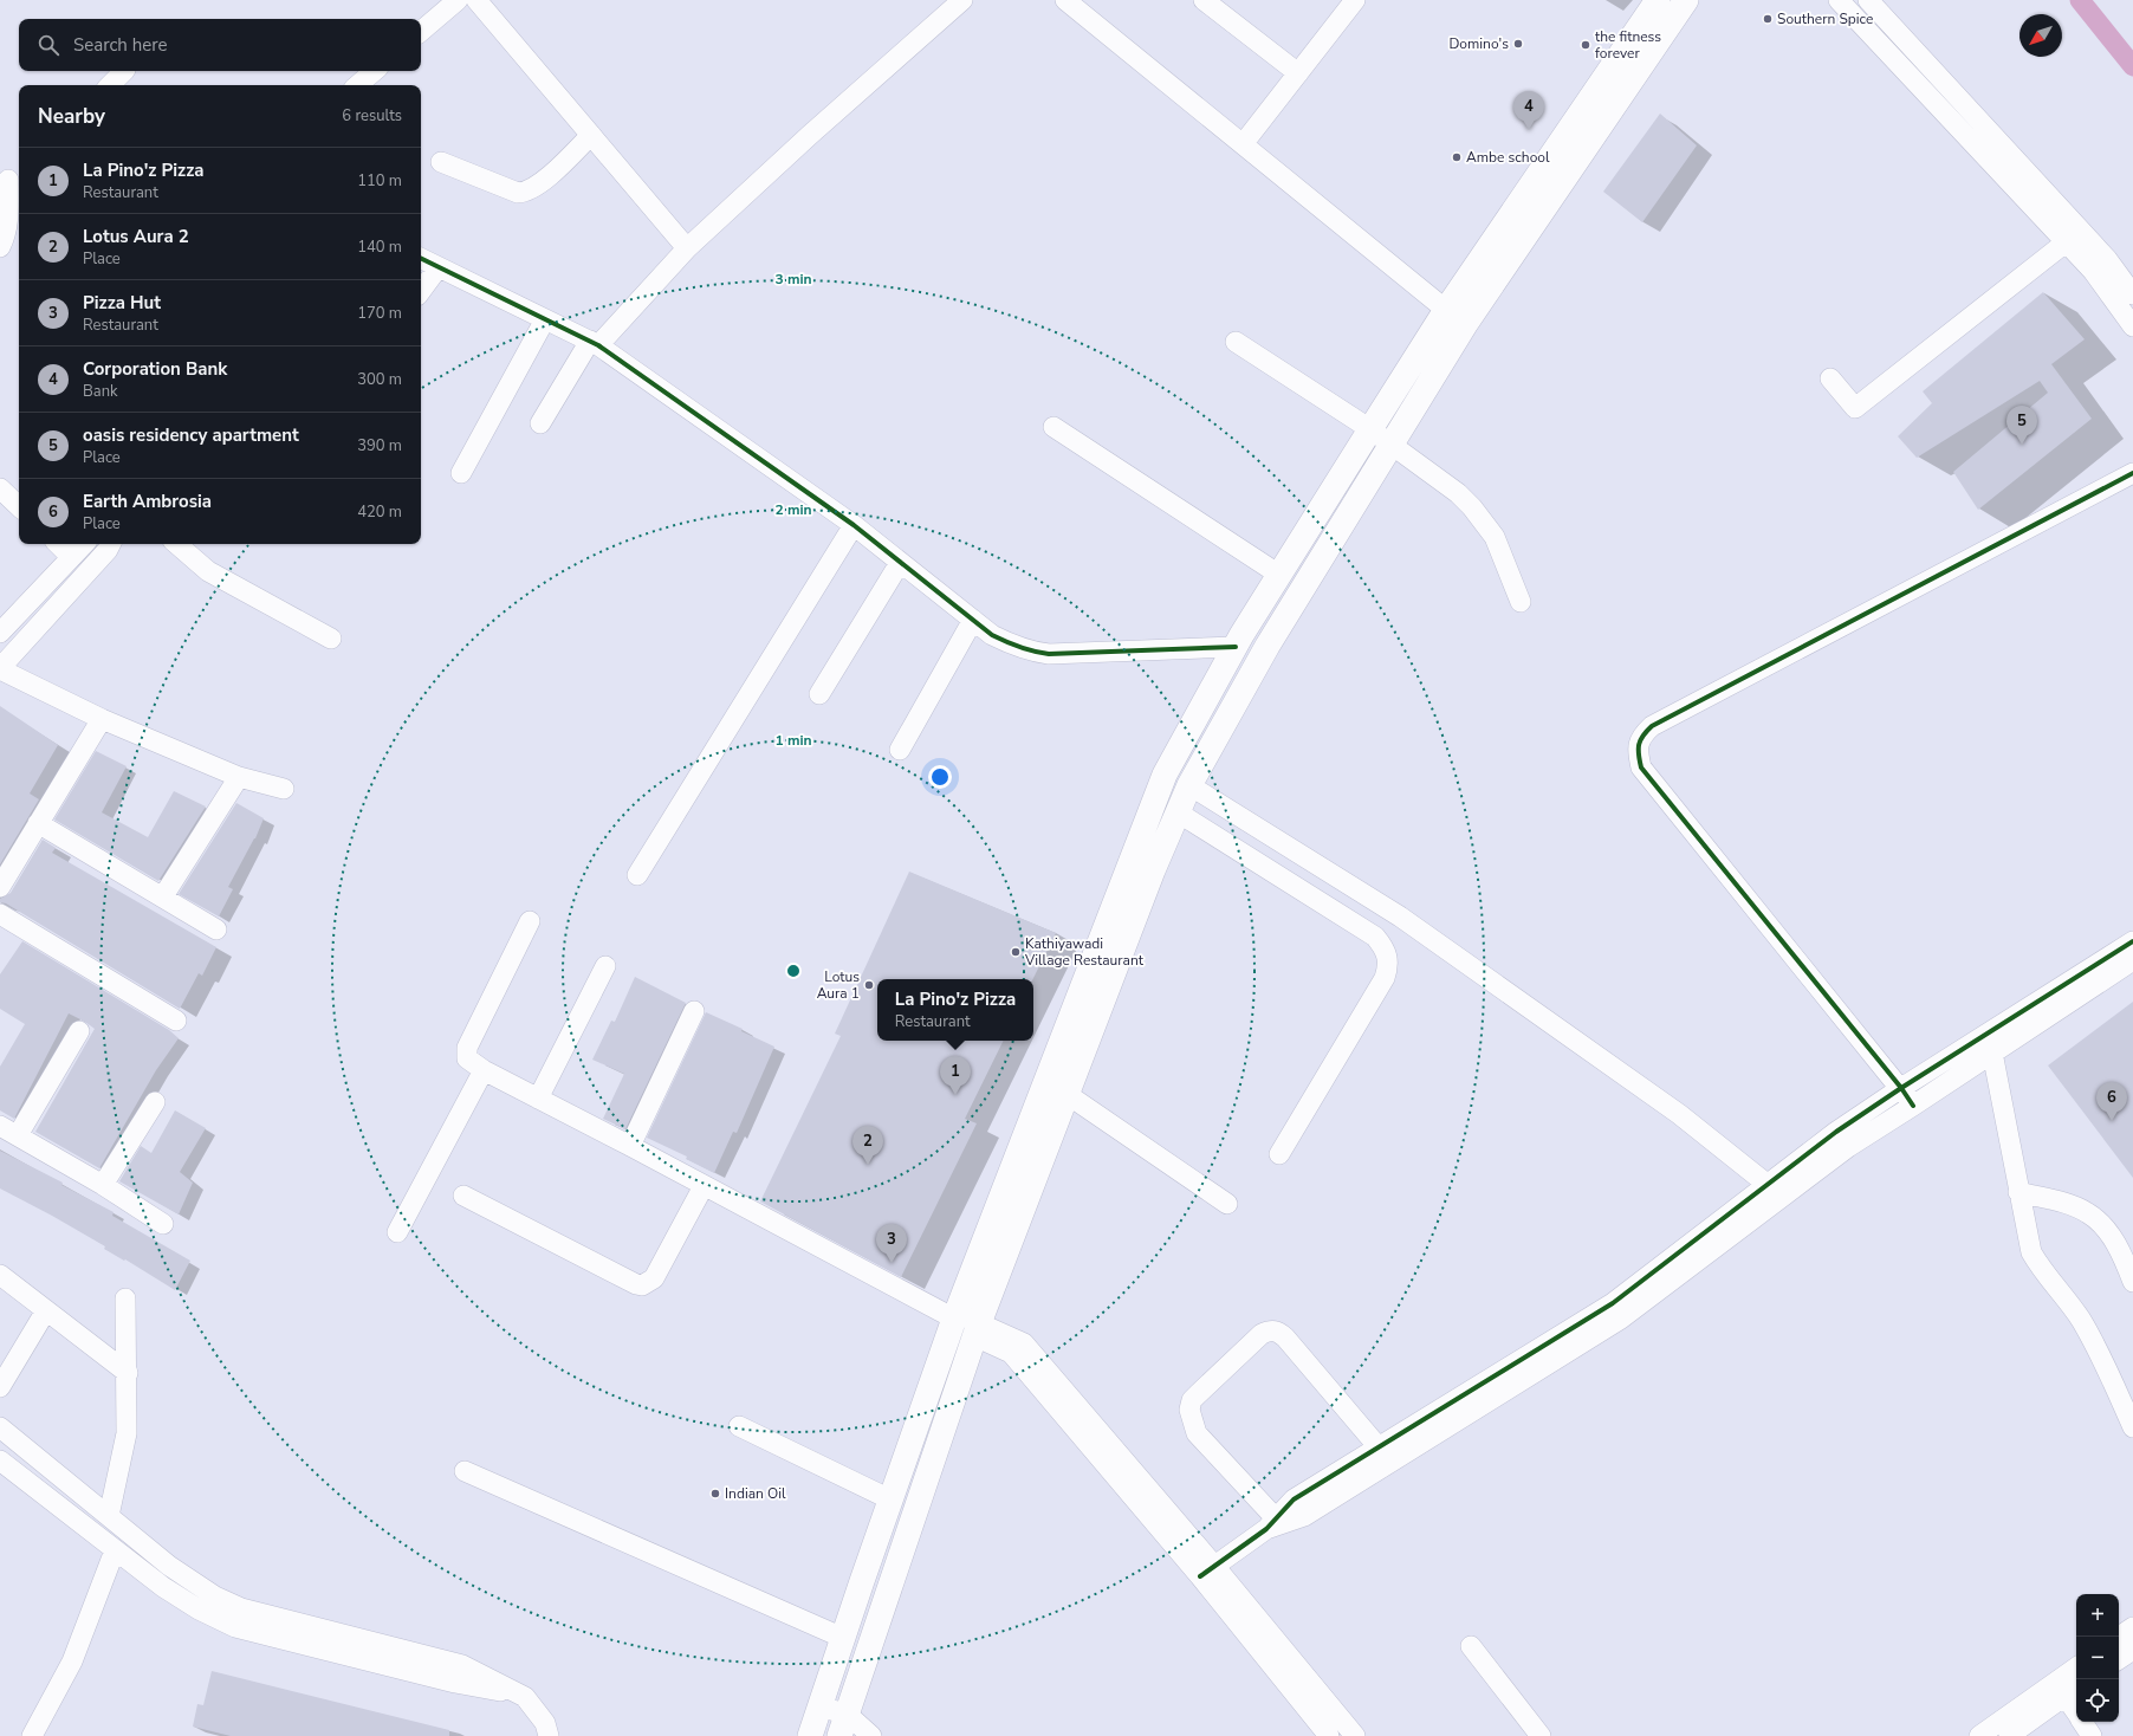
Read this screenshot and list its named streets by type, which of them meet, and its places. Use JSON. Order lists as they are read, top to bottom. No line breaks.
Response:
{"places":["Southern Spice","Domino's","the fitness forever","Ambe school","Kathiyawadi Village Restaurant","Lotus Aura 1","Indian Oil"],"north":"bottom left","page":{"search":"Search here","heading":["Nearby","6 results"],"pins":["4","5","1","6","2","3"],"list":[{"mark":"1","name":"La Pino'z Pizza","note":"Restaurant","value":"110 m"},{"mark":"2","name":"Lotus Aura 2","note":"Place","value":"140 m"},{"mark":"3","name":"Pizza Hut","note":"Restaurant","value":"170 m"},{"mark":"4","name":"Corporation Bank","note":"Bank","value":"300 m"},{"mark":"5","name":"oasis residency apartment","note":"Place","value":"390 m"},{"mark":"6","name":"Earth Ambrosia","note":"Place","value":"420 m"}],"popup":["La Pino'z Pizza","Restaurant"],"map_buttons":["+","−"]},"rings":["3 min","2 min","1 min"]}
